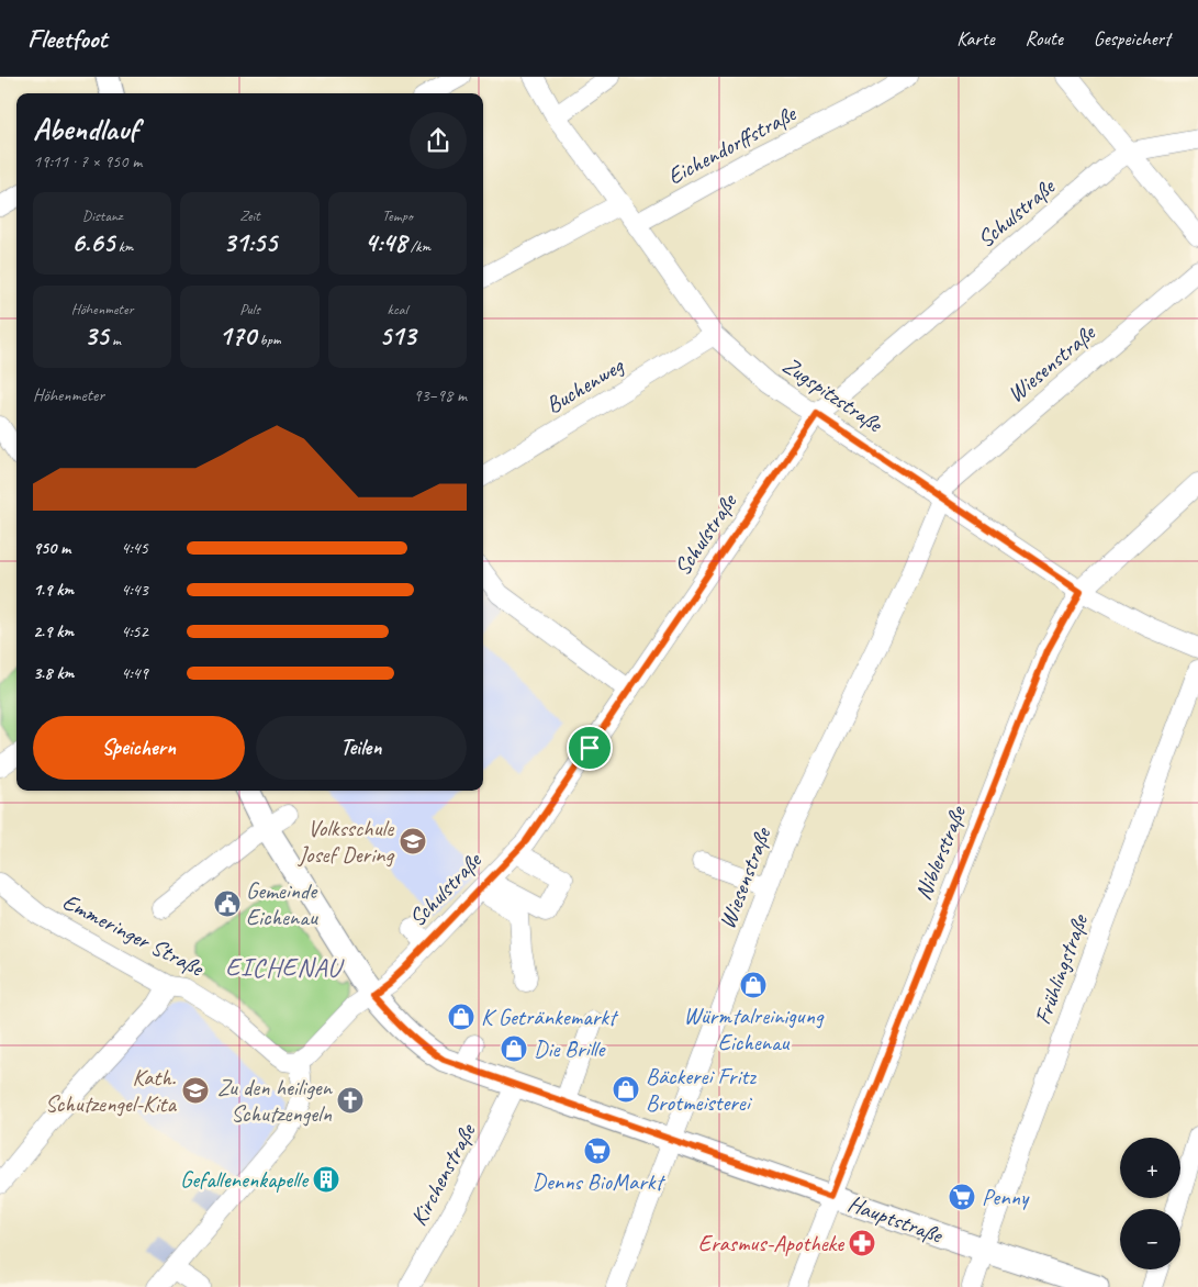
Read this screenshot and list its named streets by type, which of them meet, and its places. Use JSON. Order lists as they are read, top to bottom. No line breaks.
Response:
{"streets":{"main road":["Hauptstraße"],"street":["Eichendorffstraße","Schulstraße","Wiesenstraße","Buchenweg","Zugspitzstraße","Niblerstraße","Emmeringer Straße","Frühlingstraße","Kirchenstraße"]},"crossings":[["Eichendorffstraße","Zugspitzstraße"],["Schulstraße","Zugspitzstraße"],["Schulstraße","Hauptstraße"],["Wiesenstraße","Zugspitzstraße"],["Wiesenstraße","Hauptstraße"],["Buchenweg","Zugspitzstraße"],["Zugspitzstraße","Niblerstraße"],["Niblerstraße","Hauptstraße"],["Frühlingstraße","Hauptstraße"],["Kirchenstraße","Hauptstraße"]],"districts":["EICHENAU"],"places":{"school or university":["Volksschule Josef Dering","Kath. Schutzengel-Kita"],"public building":["Gemeinde Eichenau"],"shop":["Würmtalreinigung Eichenau","K Getränkemarkt","Die Brille","Bäckerei Fritz Brotmeisterei"],"church":["Zu den heiligen Schutzengeln"],"supermarket":["Denns BioMarkt","Penny"],"building":["Gefallenenkapelle"],"pharmacy":["Erasmus-Apotheke"]},"page":{"header":"Fleetfoot","nav":["Karte","Route","Gespeichert"],"heading":["Abendlauf","19:11 · 7 × 950 m"],"stats":[["Distanz","6.65 km"],["Zeit","31:55"],["Tempo","4:48 /km"],["Höhenmeter","35 m"],["Puls","170 bpm"],["kcal","513"]],"chart":["Höhenmeter","93–98 m"],"list":[{"name":"950 m","note":"4:45"},{"name":"1.9 km","note":"4:43"},{"name":"2.9 km","note":"4:52"},{"name":"3.8 km","note":"4:49"}],"buttons":["Speichern","Teilen"],"map_buttons":["+","−"]}}
